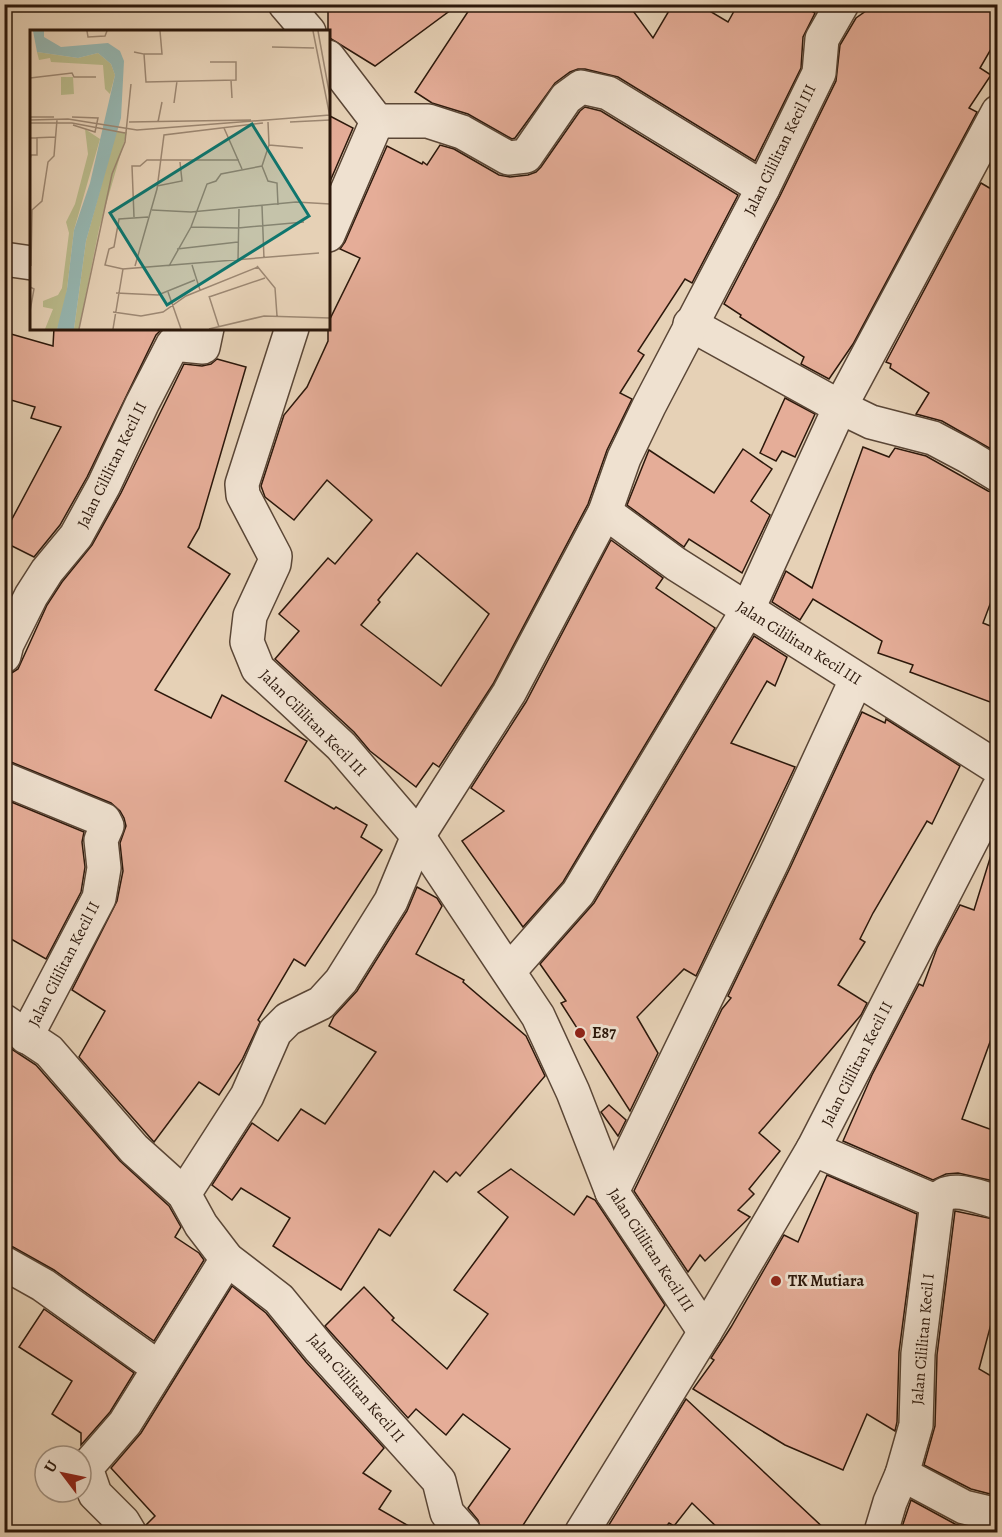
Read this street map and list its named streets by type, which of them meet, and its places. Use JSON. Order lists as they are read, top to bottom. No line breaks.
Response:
{"streets":{"street":["Jalan Cililitan Kecil III","Jalan Cililitan Kecil II","Jalan Cililitan Kecil I"]},"crossings":[["Jalan Cililitan Kecil III","Jalan Cililitan Kecil II"]],"places":["E87","TK Mutiara"],"north":"top left"}
